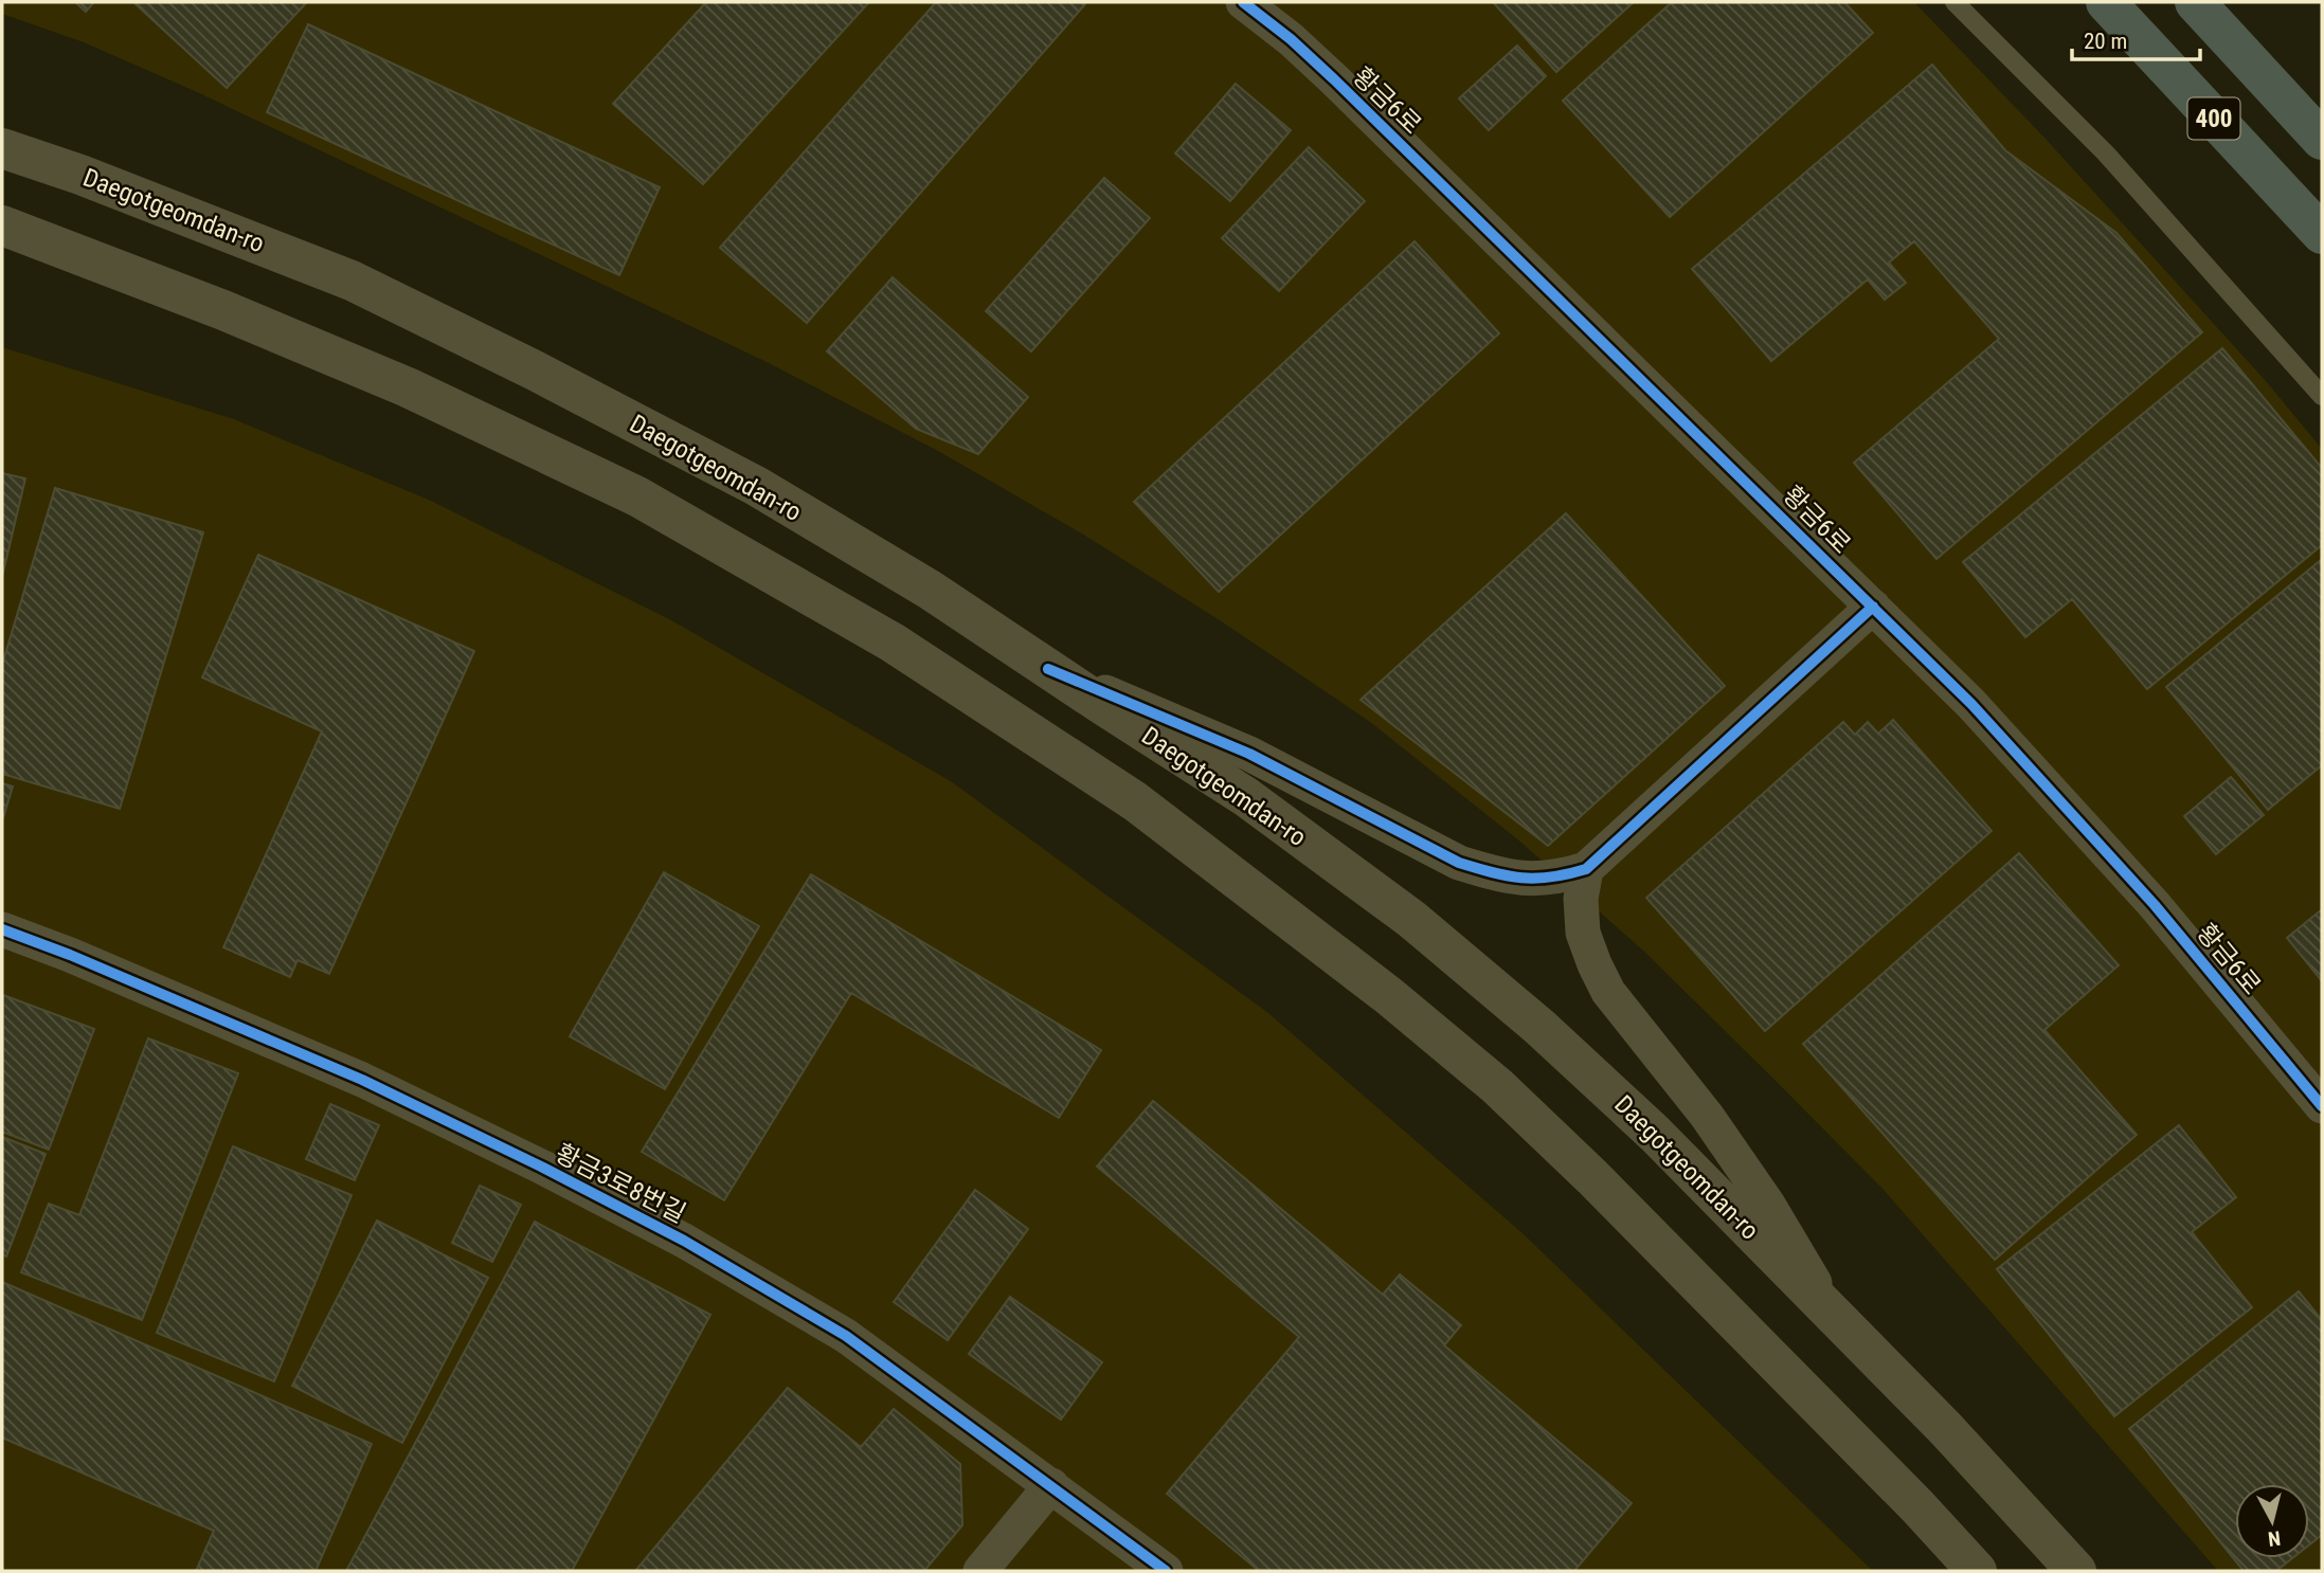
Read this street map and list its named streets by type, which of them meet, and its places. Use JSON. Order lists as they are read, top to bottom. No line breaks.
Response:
{"streets":{"highway":["400"],"main road":["Daegotgeomdan-ro"],"street":["황금6로","황금3로8번길"]},"scale_bar":"20 m","north":"bottom"}
